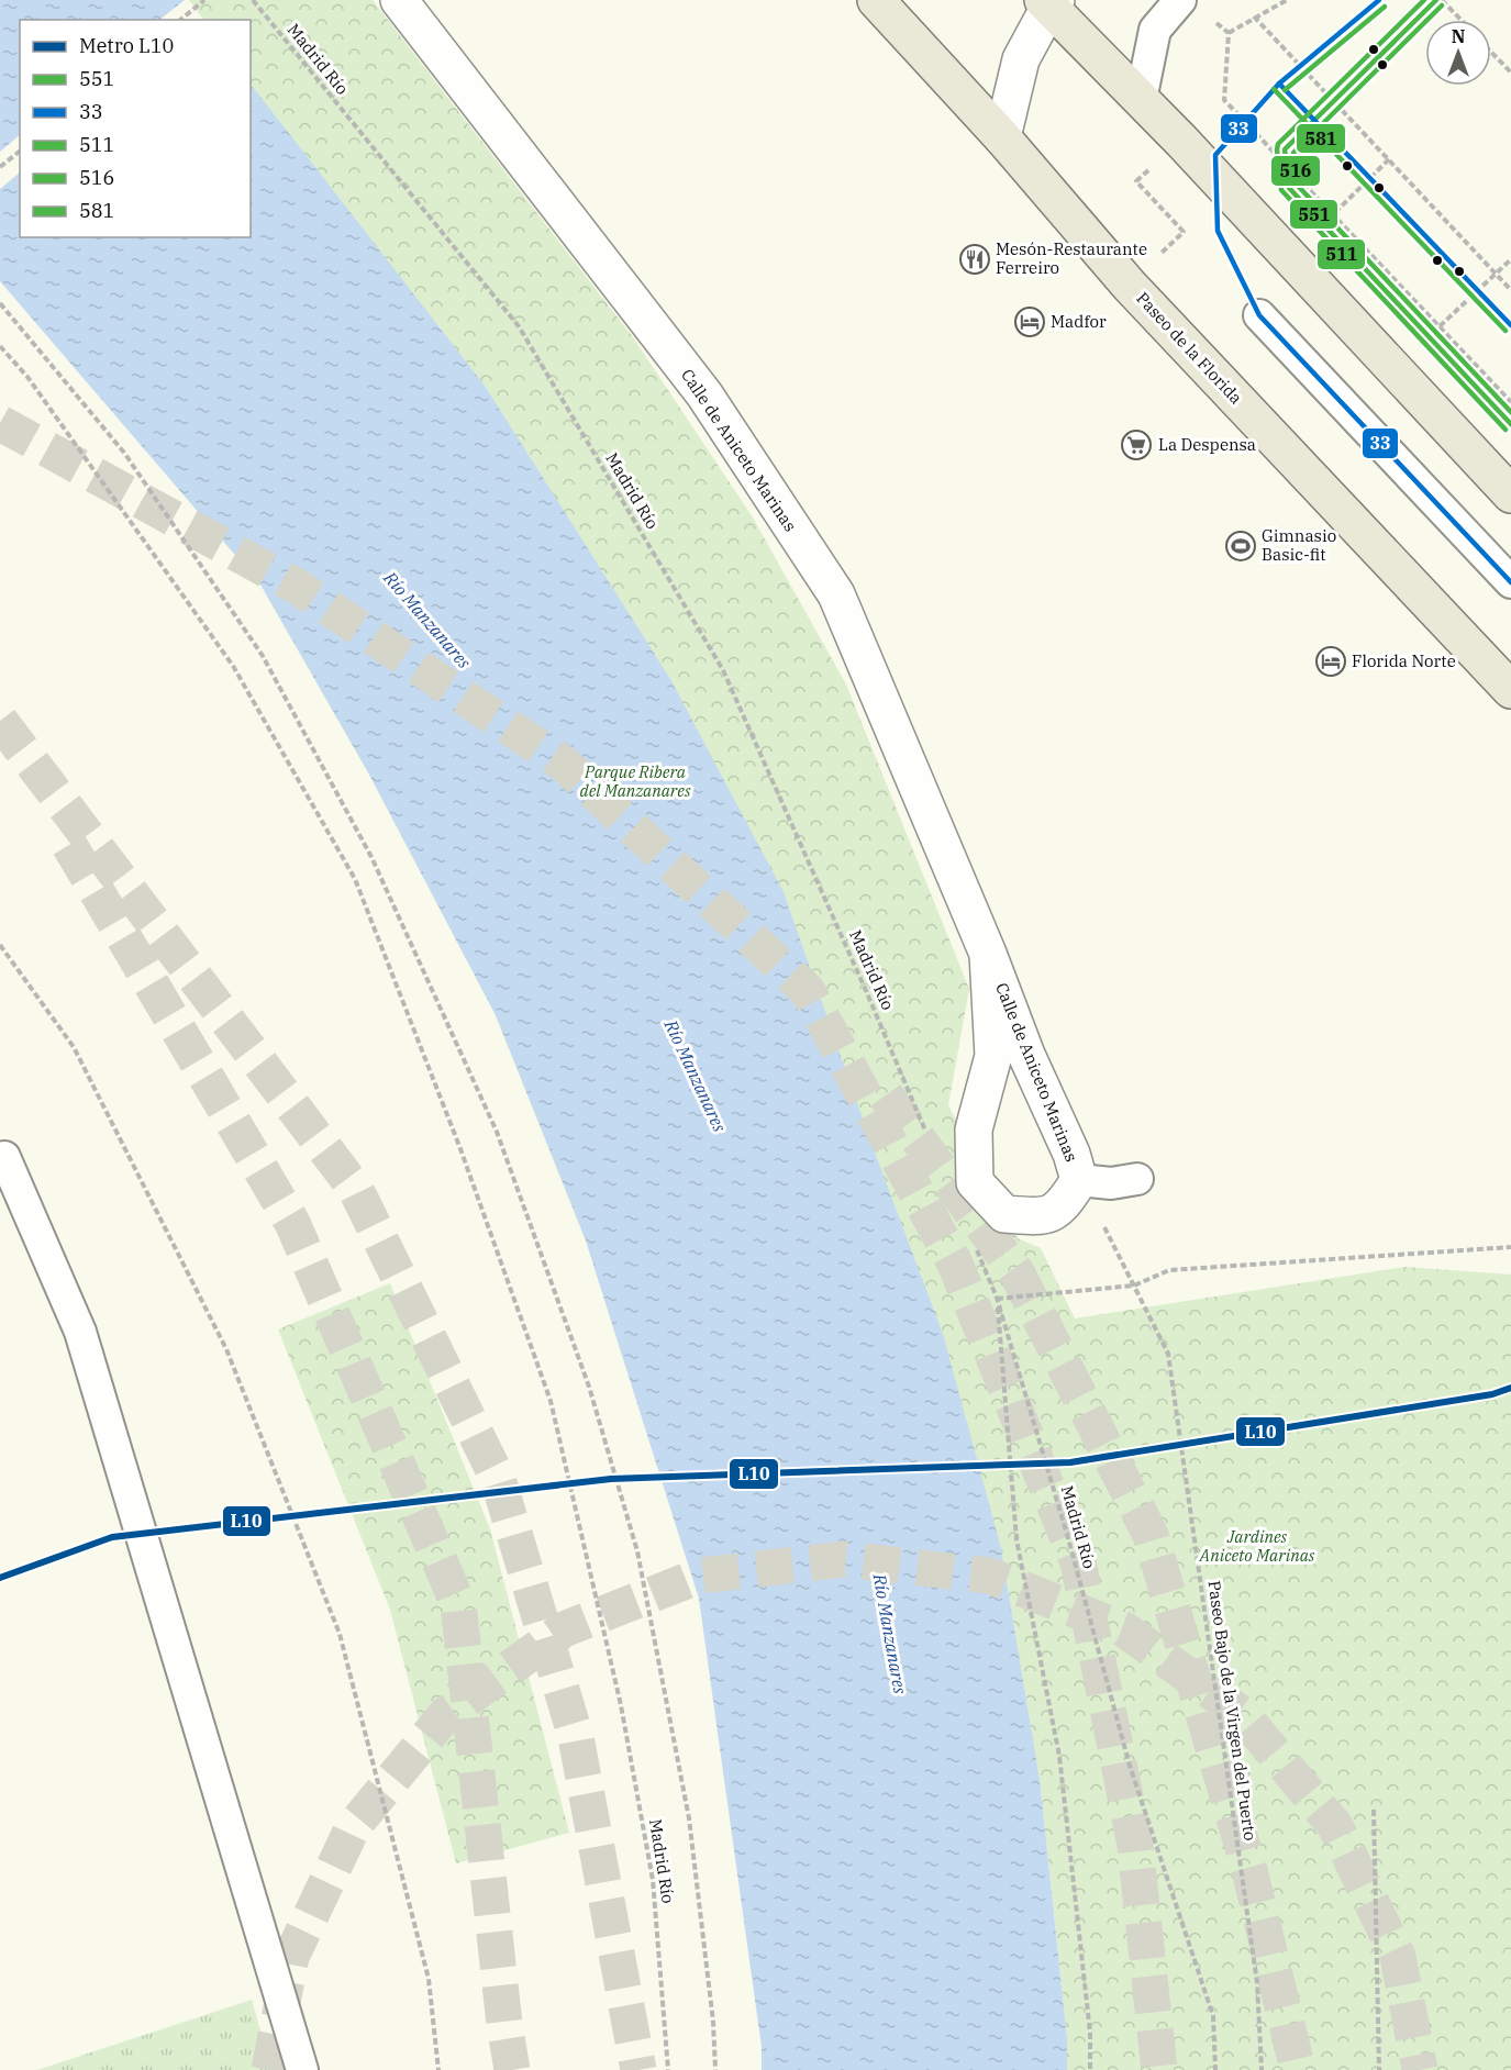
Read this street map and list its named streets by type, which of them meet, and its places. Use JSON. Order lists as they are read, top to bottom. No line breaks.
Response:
{"streets":{"main road":["Paseo de la Florida"],"street":["Calle de Aniceto Marinas"],"path":["Madrid Río","Paseo Bajo de la Virgen del Puerto"]},"crossings":[["Calle de Aniceto Marinas","Paseo Bajo de la Virgen del Puerto"]],"water":["Río Manzanares"],"parks":["Parque Ribera del Manzanares","Jardines Aniceto Marinas"],"places":{"restaurant":["Mesón-Restaurante Ferreiro"],"hotel":["Madfor","Florida Norte"],"supermarket":["La Despensa"],"sports":["Gimnasio Basic-fit"]},"lines":["transit line 551","transit line 33","transit line 511","transit line 516","transit line 581","metro line L10"],"legend":["Metro L10","551","33","511","516","581"],"north":"top"}
